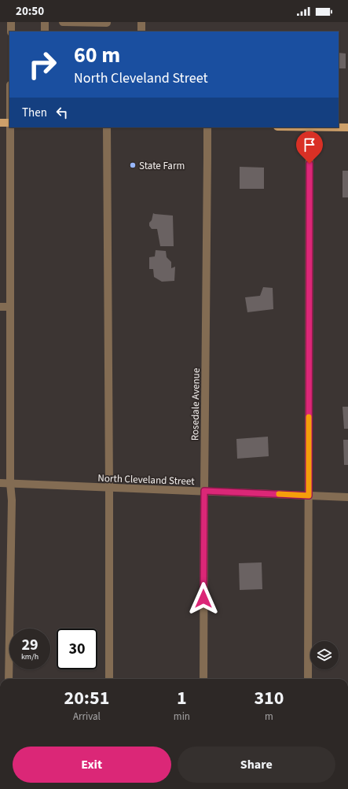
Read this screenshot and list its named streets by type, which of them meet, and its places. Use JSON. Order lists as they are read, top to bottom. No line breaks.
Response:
{"streets":{"street":["Rosedale Avenue","North Cleveland Street"]},"crossings":[["Rosedale Avenue","North Cleveland Street"]],"places":["State Farm"],"page":{"status":"20:50","turn":["60 m","North Cleveland Street"],"then":"Then","speed":"29 km/h","limit":"30","eta":["20:51","Arrival","1","min","310","m"],"buttons":["Exit","Share"]}}
